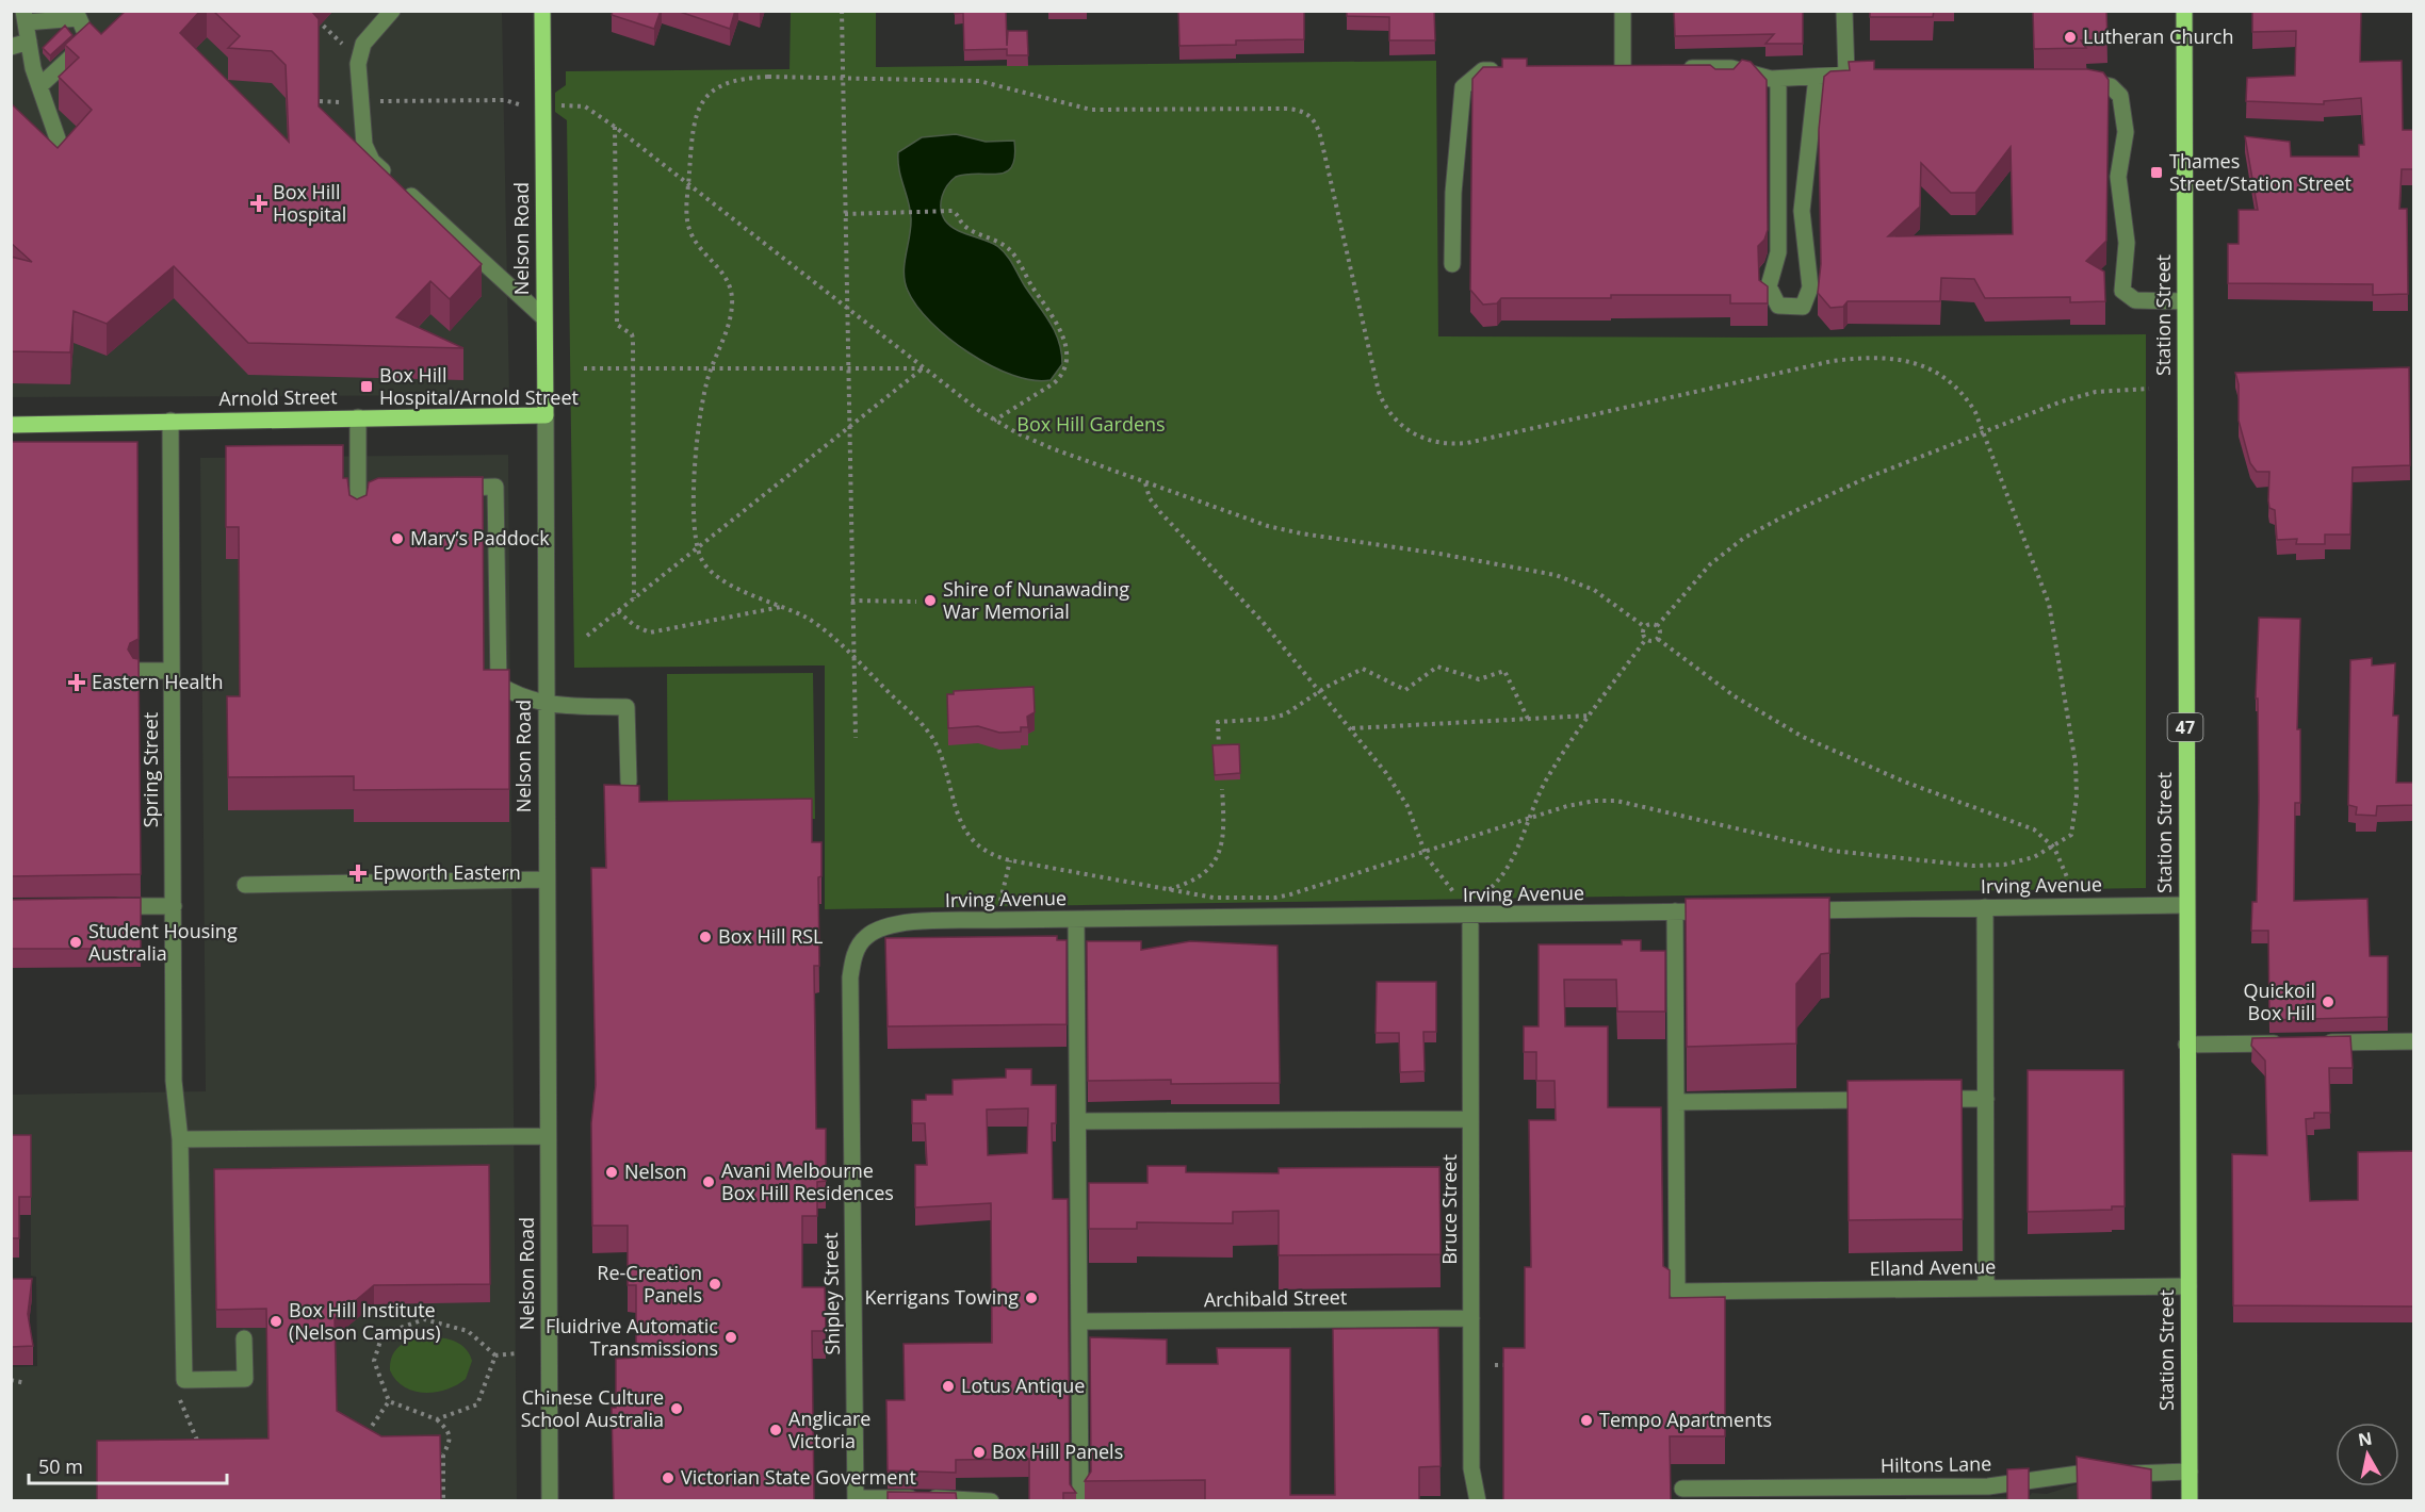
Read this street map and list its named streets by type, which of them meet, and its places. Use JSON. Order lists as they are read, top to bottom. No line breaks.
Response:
{"streets":{"main road":["Nelson Road","Station Street","Arnold Street","47"],"street":["Spring Street","Irving Avenue","Bruce Street","Elland Avenue","Shipley Street","Archibald Street","Hiltons Lane"]},"crossings":[["Nelson Road","Arnold Street"],["Station Street","Irving Avenue"],["Station Street","Elland Avenue"],["Station Street","Hiltons Lane"],["Arnold Street","Spring Street"],["Irving Avenue","Bruce Street"],["Irving Avenue","Shipley Street"],["Bruce Street","Archibald Street"]],"parks":["Box Hill Gardens"],"places":{"other":["Lutheran Church","Mary’s Paddock","Shire of Nunawading War Memorial","Box Hill RSL","Student Housing Australia","Quickoil Box Hill","Nelson","Avani Melbourne Box Hill Residences","Re-Creation Panels","Kerrigans Towing","Box Hill Institute (Nelson Campus)","Fluidrive Automatic Transmissions","Lotus Antique","Chinese Culture School Australia","Tempo Apartments","Anglicare Victoria","Box Hill Panels","Victorian State Goverment"],"transit":["Thames Street/Station Street","Box Hill Hospital/Arnold Street"],"health":["Box Hill Hospital","Eastern Health","Epworth Eastern"]},"scale_bar":"50 m","north":"top"}
